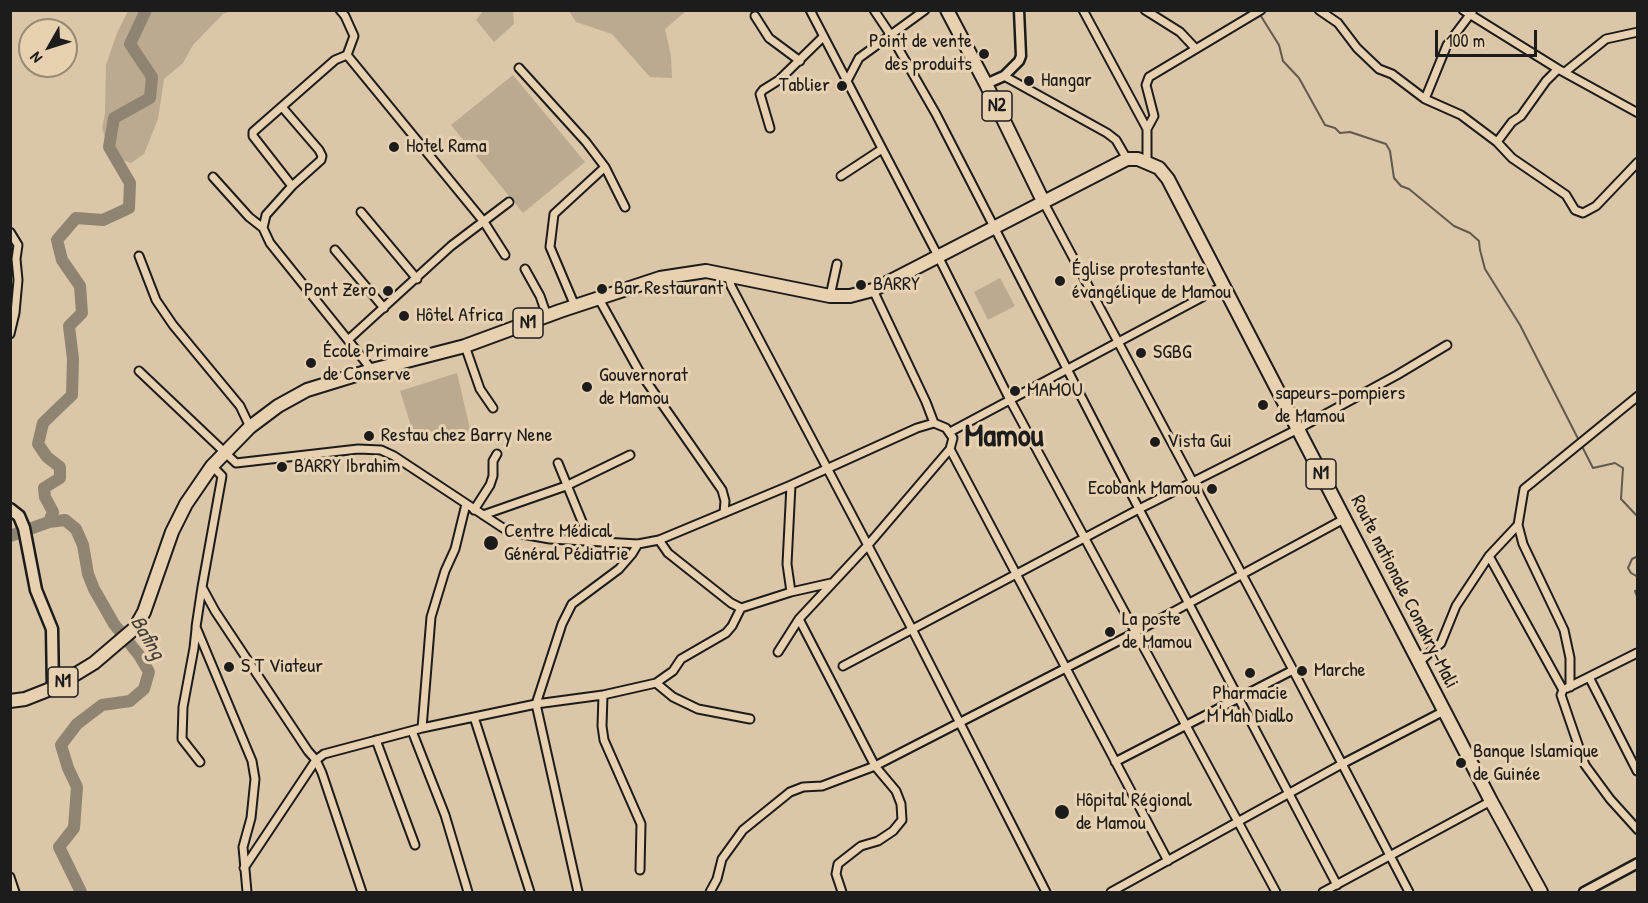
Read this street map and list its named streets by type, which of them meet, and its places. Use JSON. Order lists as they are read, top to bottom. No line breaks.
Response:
{"streets":{"highway":["N2","N1","Route nationale Conakry-Mali"]},"crossings":[["N2","N1"]],"districts":["Mamou"],"water":["Bafing"],"places":["Point de vente des produits","Hangar","Tablier","Hotel Rama","Église protestante évangélique de Mamou","BARRY","Bar Restaurant","Pont Zero","Hôtel Africa","SGBG","École Primaire de Conserve","Gouvernorat de Mamou","MAMOU","sapeurs-pompiers de Mamou","Restau chez Barry Nene","Vista Gui","BARRY Ibrahim","Ecobank Mamou","Centre Médical Général Pédiatrie","La poste de Mamou","S T Viateur","Marche","Pharmacie M'Mah Diallo","Banque Islamique de Guinée","Hôpital Régional de Mamou"],"scale_bar":"100 m","north":"bottom left"}
